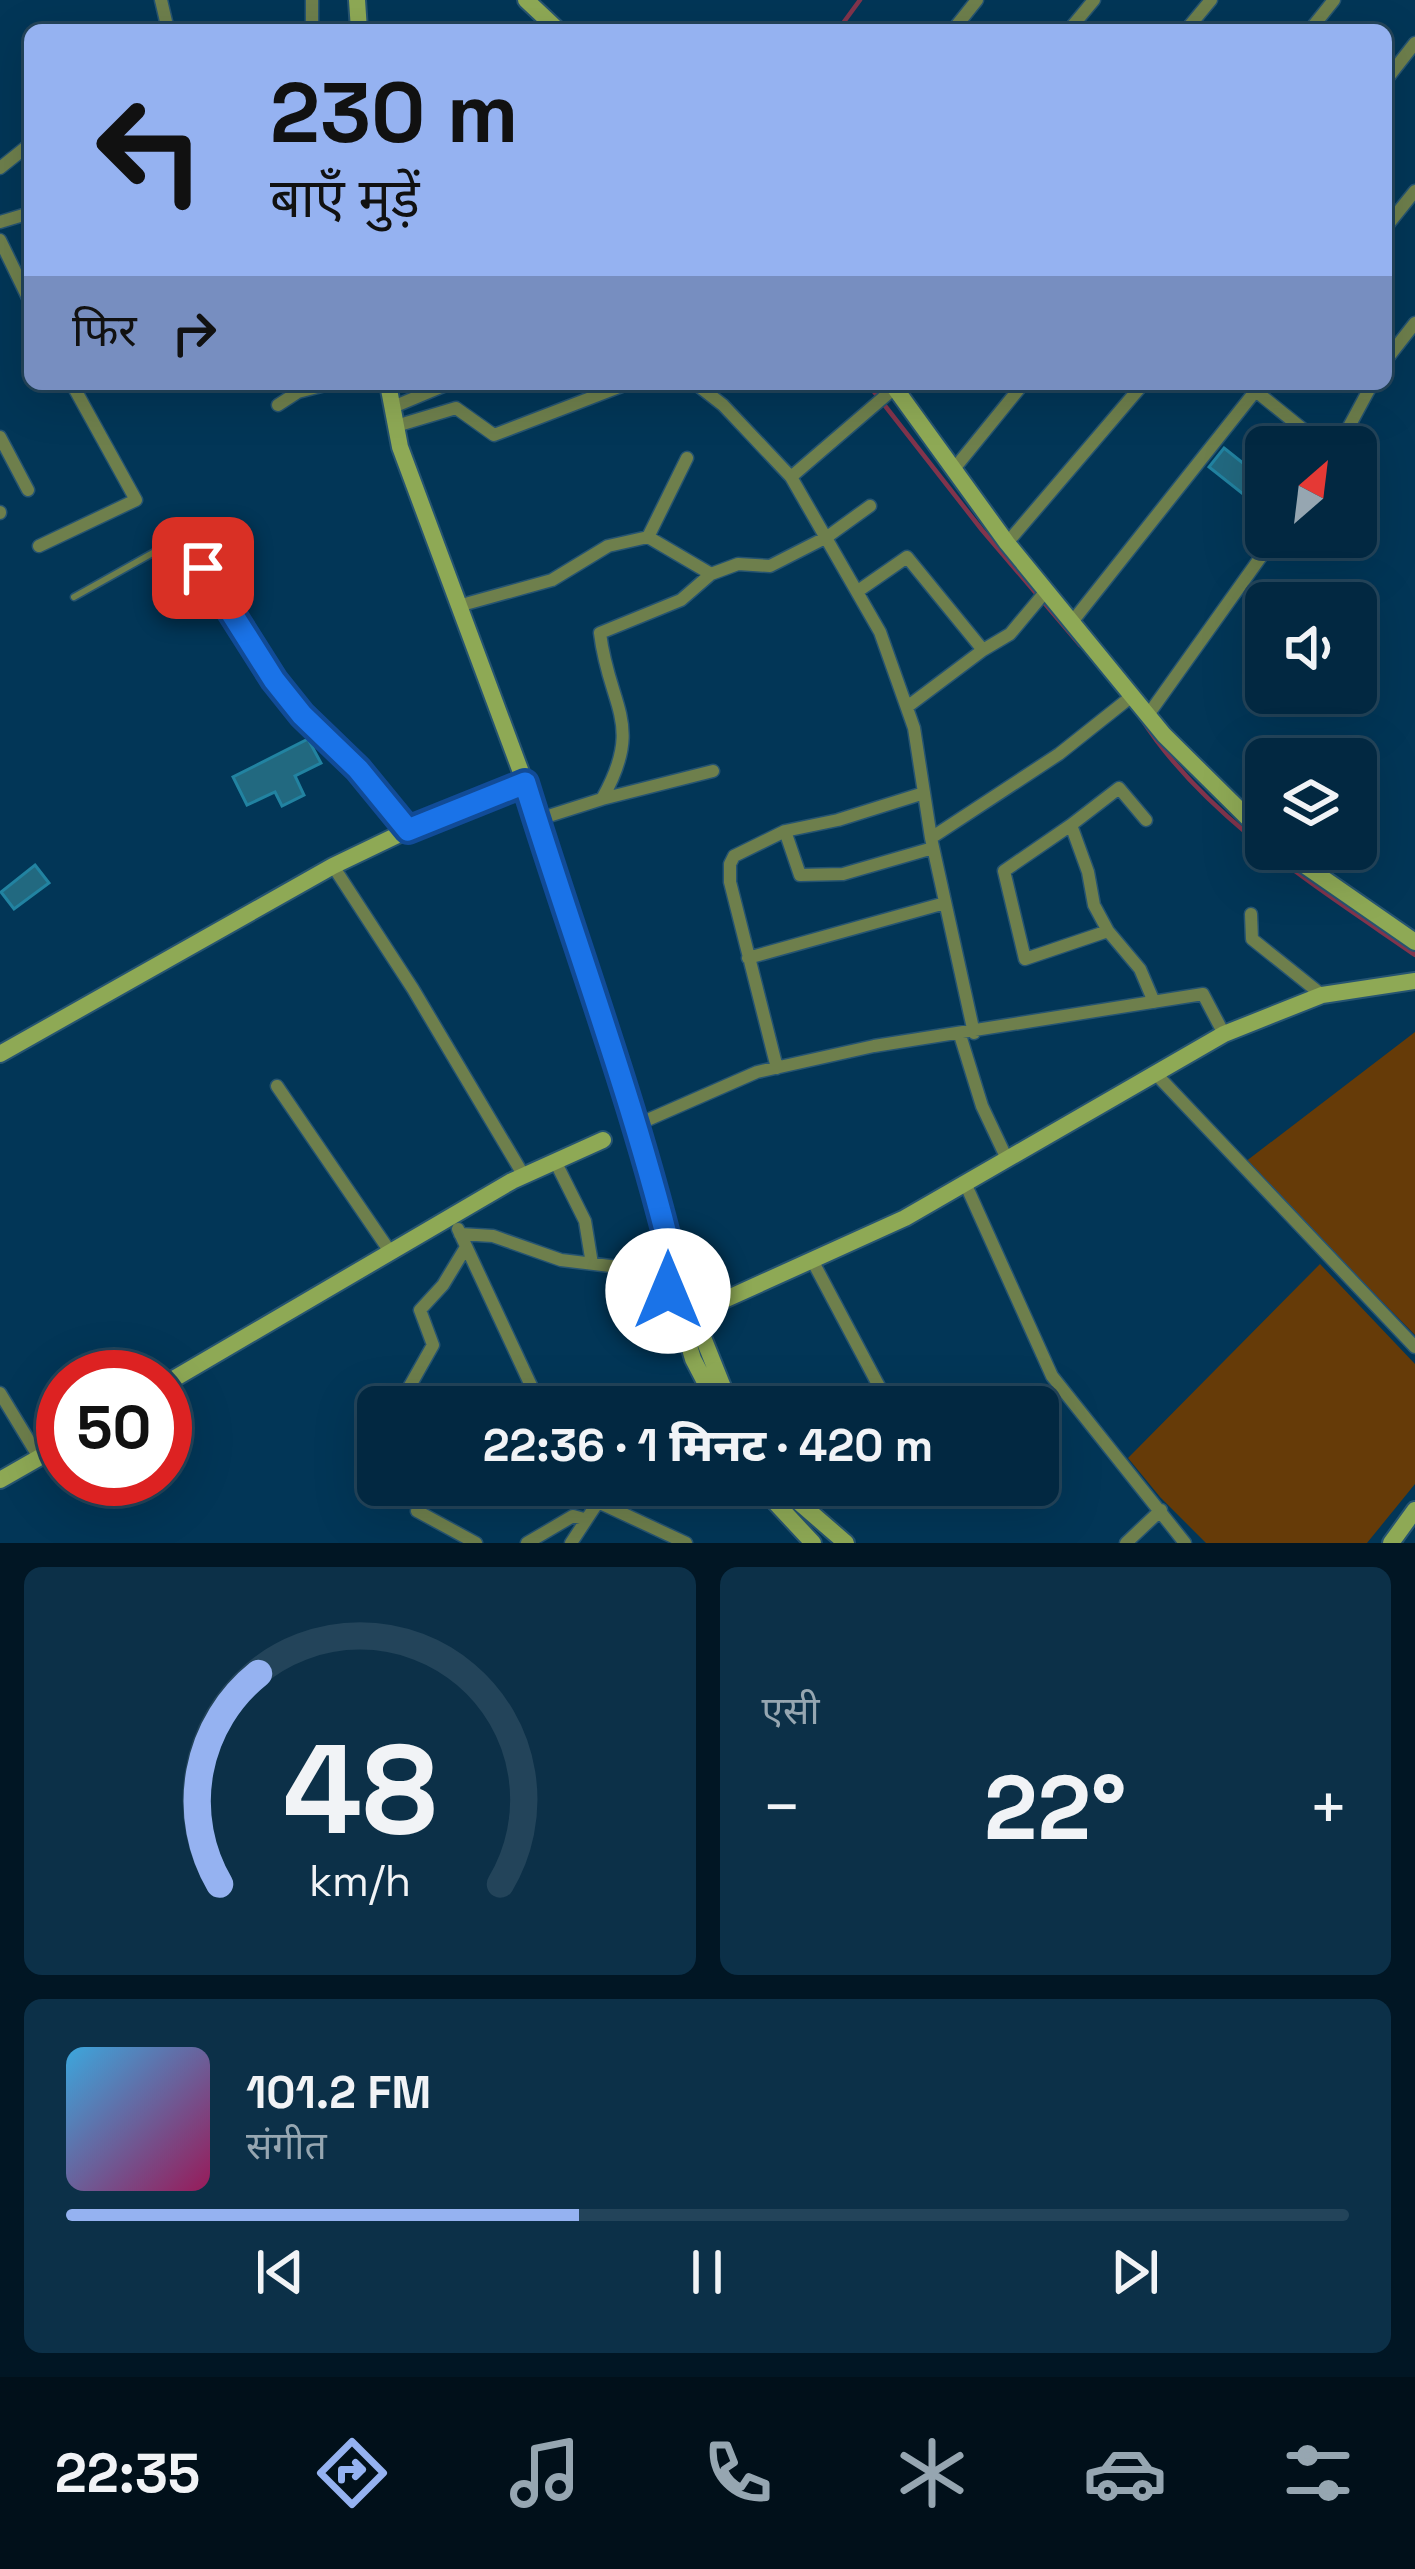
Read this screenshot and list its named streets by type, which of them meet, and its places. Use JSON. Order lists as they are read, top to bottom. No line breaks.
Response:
{"north":"top right","page":{"turn":["230 m","बाएँ मुड़ें"],"then":"फिर","limit":"50","trip":"22:36 · 1 मिनट · 420 m","tile":"एसी","heat":["−","22°","+"],"song":["101.2 FM","संगीत"],"tabs":"22:35","gauge":["48","km/h"]}}
